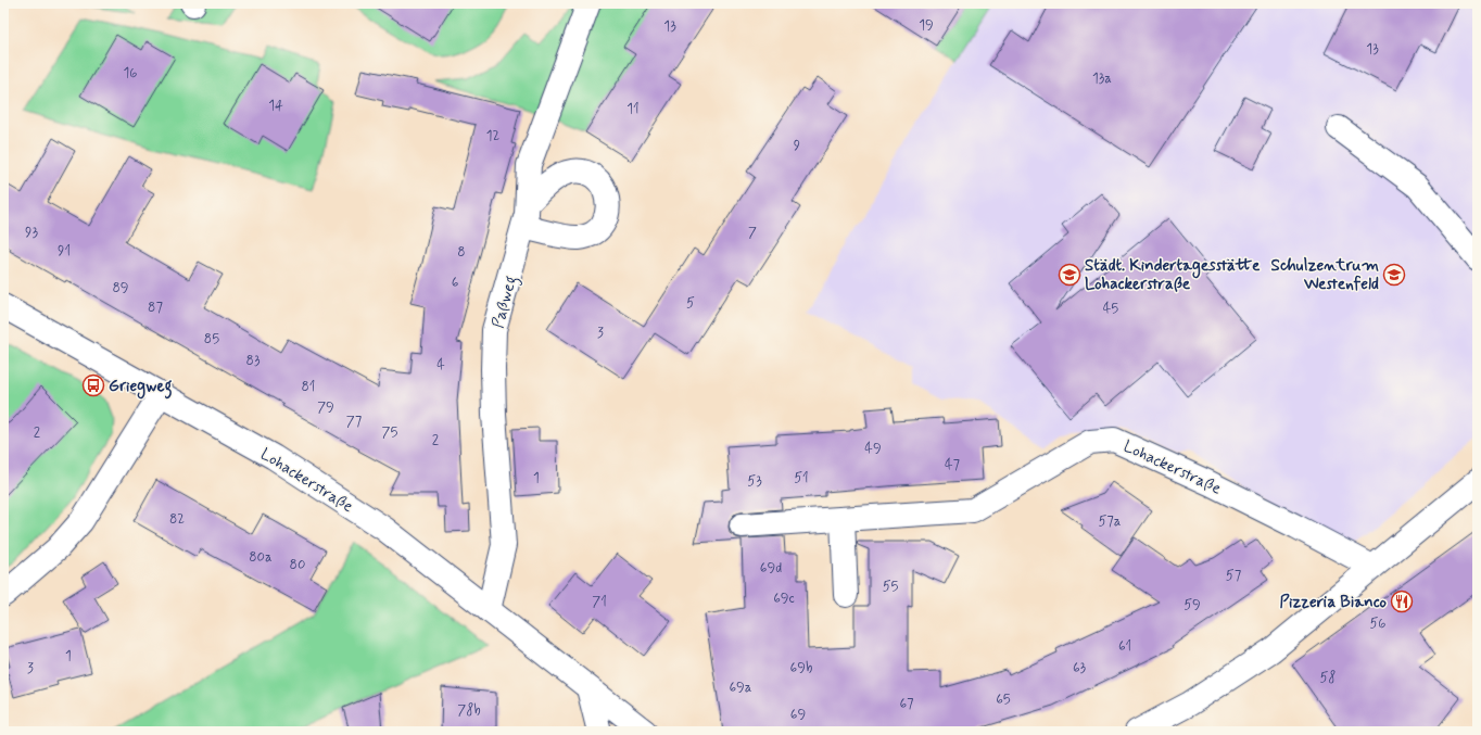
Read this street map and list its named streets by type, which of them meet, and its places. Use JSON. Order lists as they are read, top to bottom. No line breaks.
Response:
{"streets":{"street":["Paßweg","Lohackerstraße"]},"crossings":[["Paßweg","Lohackerstraße"]],"places":{"school or university":["Städt. Kindertagesstätte Lohackerstraße","Schulzentrum Westenfeld"],"bus stop":["Griegweg"],"restaurant":["Pizzeria Bianco"]},"house_numbers":["19","13","13","16","13a","14","11","12","9","93","7","91","8","6","89","5","87","45","3","85","83","4","81","79","77","2","75","2","49","47","1","51","53","82","57a","80a","80","69d","57","55","69c","71","59","56","61","1","3","69b","63","58","69a","65","67","78b","69"]}
